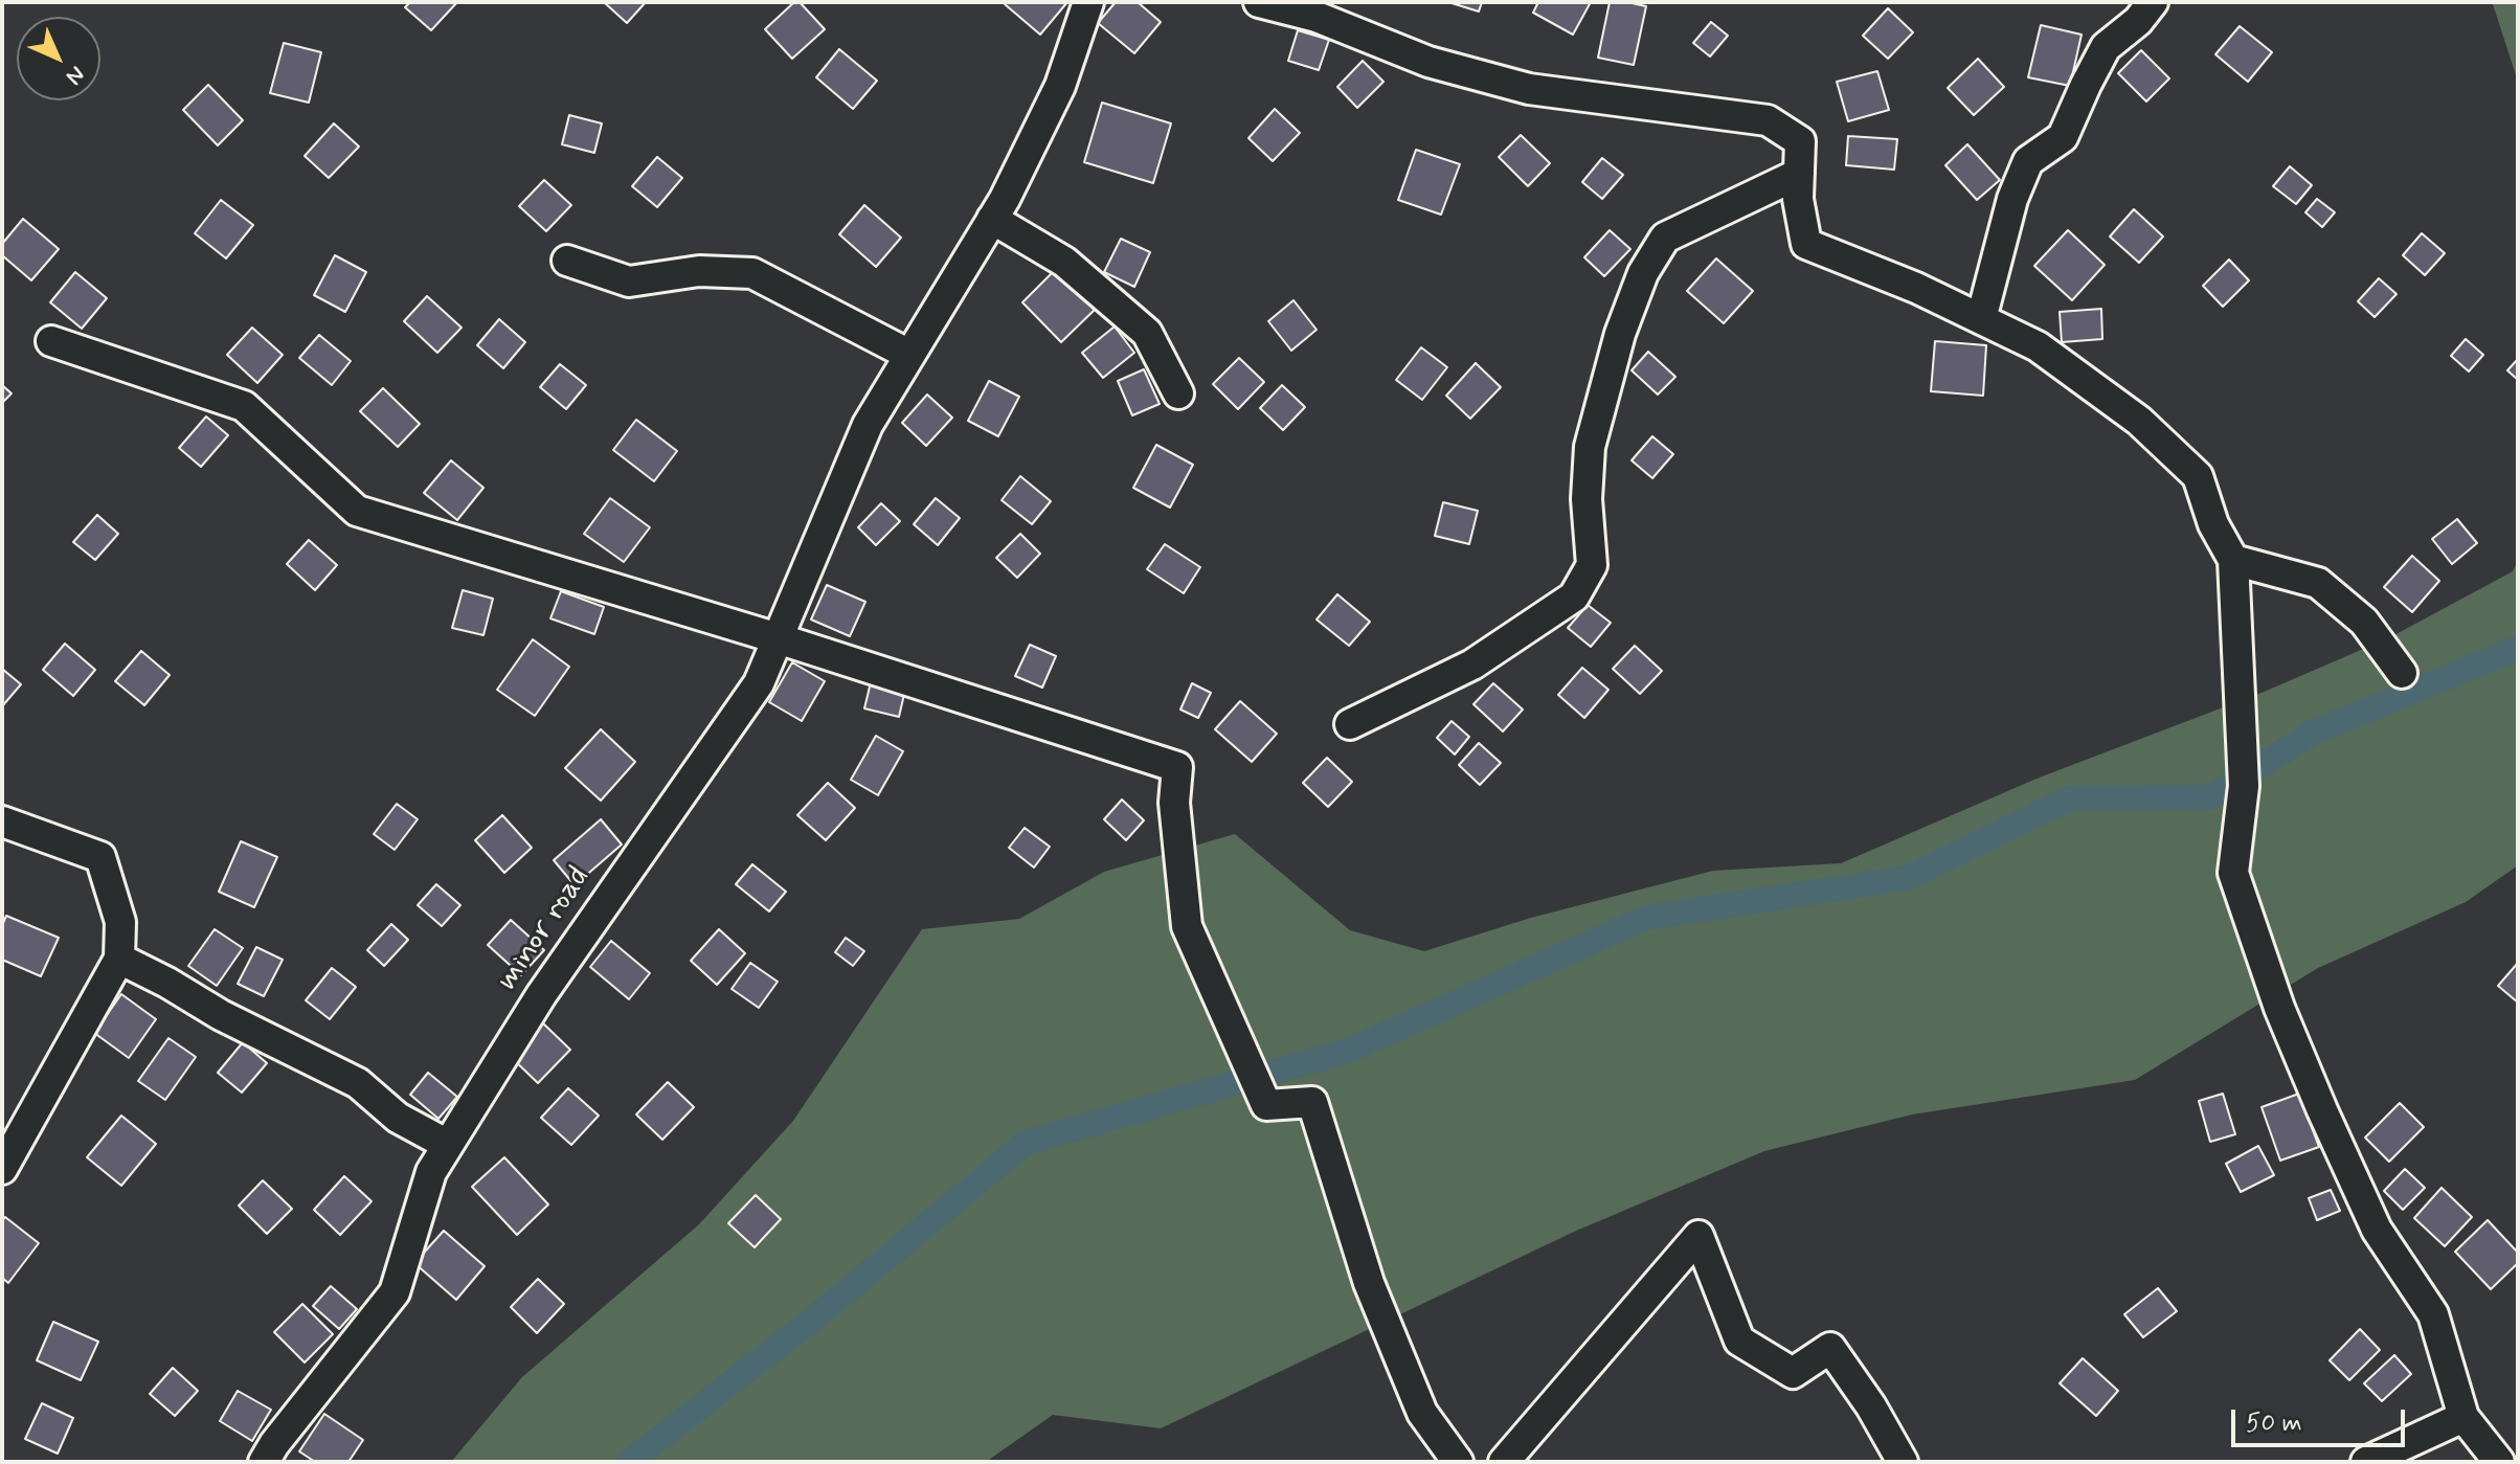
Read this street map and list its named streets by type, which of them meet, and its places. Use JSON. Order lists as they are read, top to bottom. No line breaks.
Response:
{"streets":{"street":["minor road"]},"scale_bar":"50 m","north":"bottom right"}
